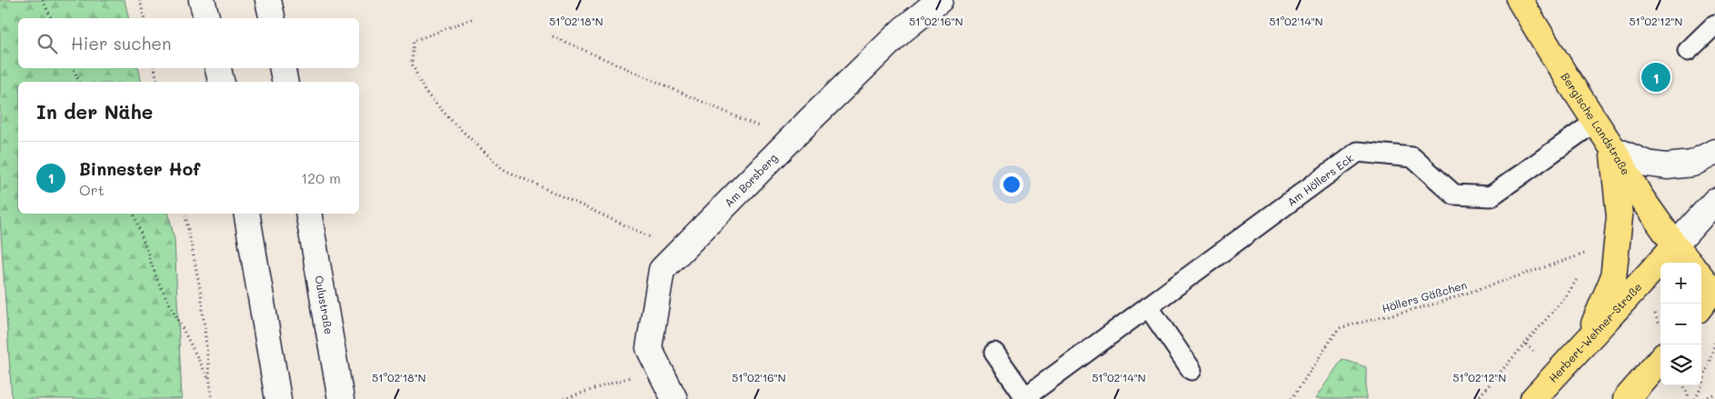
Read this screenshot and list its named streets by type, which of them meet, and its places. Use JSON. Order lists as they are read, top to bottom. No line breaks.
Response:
{"streets":{"main road":["Bergische Landstraße","Am Borsberg","Oulustraße","Herbert-Wehner-Straße"],"lane":["Am Höllers Eck"],"path":["Höllers Gäßchen"]},"crossings":[["Bergische Landstraße","Am Höllers Eck"],["Bergische Landstraße","Herbert-Wehner-Straße"]],"page":{"search":"Hier suchen","pins":"1","heading":"In der Nähe","list":[{"mark":"1","name":"Binnester Hof","note":"Ort","value":"120 m"}],"map_buttons":["+","−"]},"coordinates":["51°02'18\"N","51°02'16\"N","51°02'14\"N","51°02'12\"N"]}
